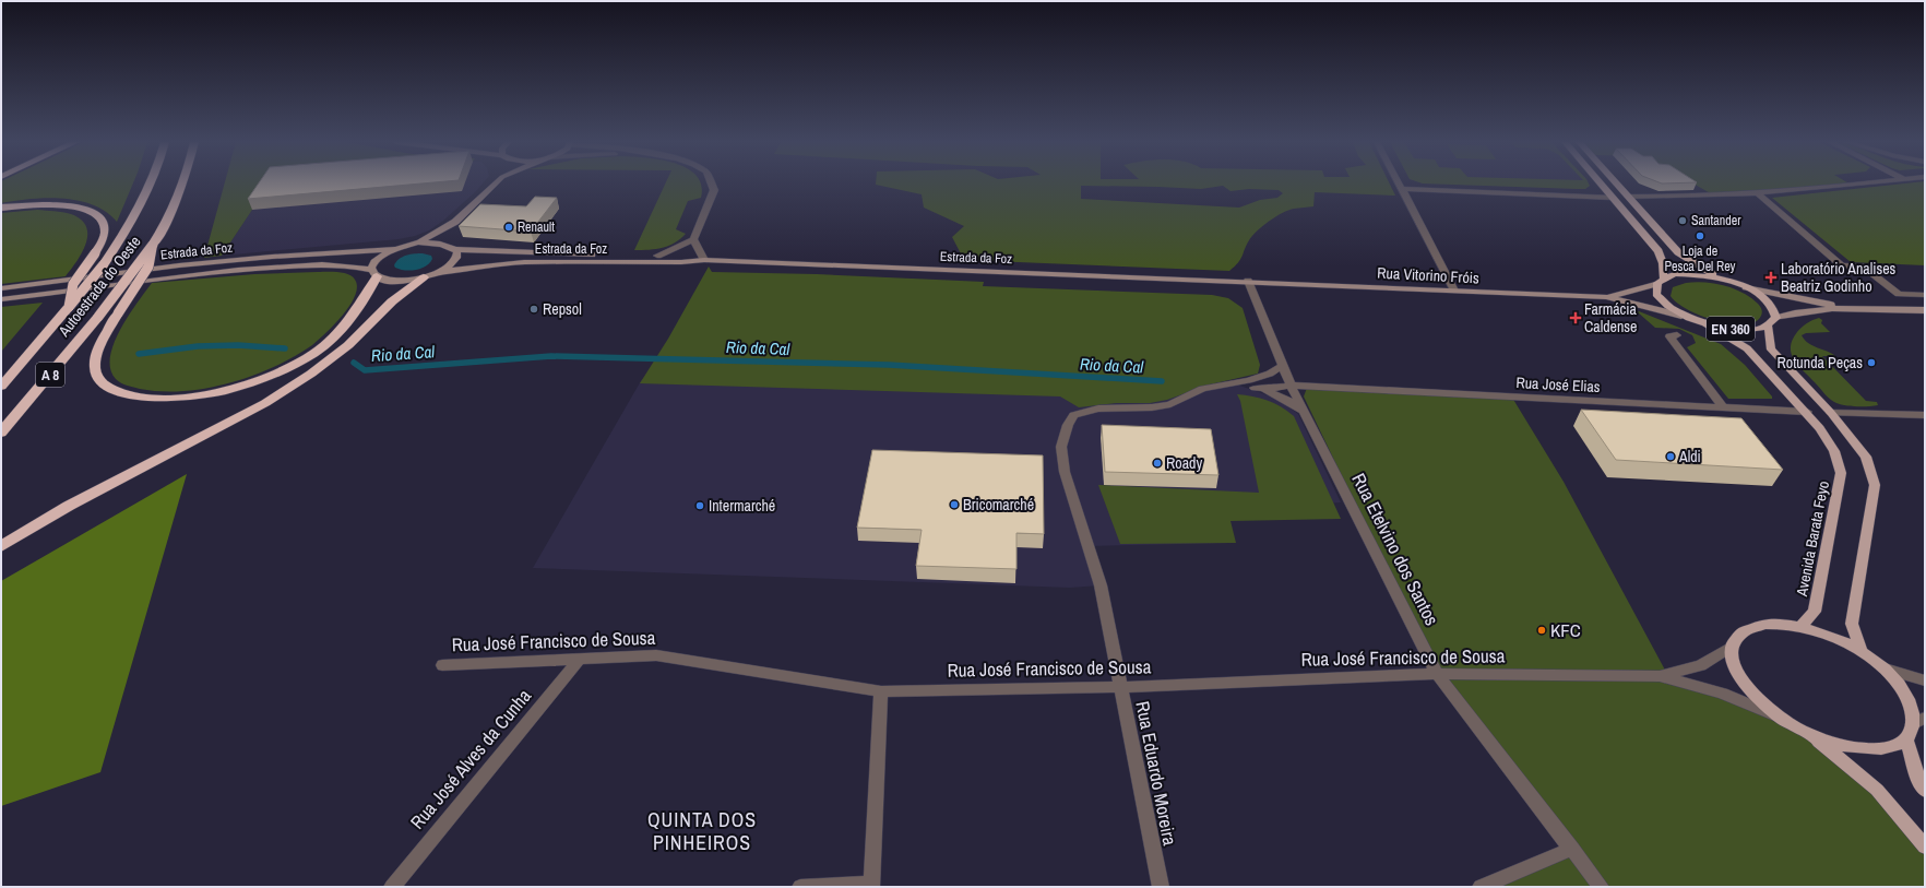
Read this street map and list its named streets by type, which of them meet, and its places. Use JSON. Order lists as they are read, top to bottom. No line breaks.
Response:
{"streets":{"highway":["Autoestrada do Oeste","A 8"],"main road":["Estrada da Foz","Rua Vitorino Fróis","EN 360","Avenida Barata Feyo"],"street":["Rua José Elias","Rua Etelvino dos Santos","Rua José Francisco de Sousa","Rua José Alves da Cunha","Rua Eduardo Moreira"]},"crossings":[["Estrada da Foz","Rua Vitorino Fróis"],["Estrada da Foz","EN 360"],["Rua Vitorino Fróis","EN 360"],["EN 360","Avenida Barata Feyo"],["Rua José Elias","Avenida Barata Feyo"],["Rua José Elias","Rua Etelvino dos Santos"],["Rua José Elias","Rua Eduardo Moreira"],["Rua Etelvino dos Santos","Rua José Francisco de Sousa"],["Rua José Francisco de Sousa","Rua José Alves da Cunha"],["Rua José Francisco de Sousa","Rua Eduardo Moreira"]],"districts":["QUINTA DOS PINHEIROS"],"water":["Rio da Cal"],"places":{"other":["Santander","Renault","Loja de Pesca Del Rey","Repsol","Rotunda Peças","Aldi","Roady","Bricomarché","Intermarché","KFC"],"health":["Laboratório Analises Beatriz Godinho","Farmácia Caldense"]}}
